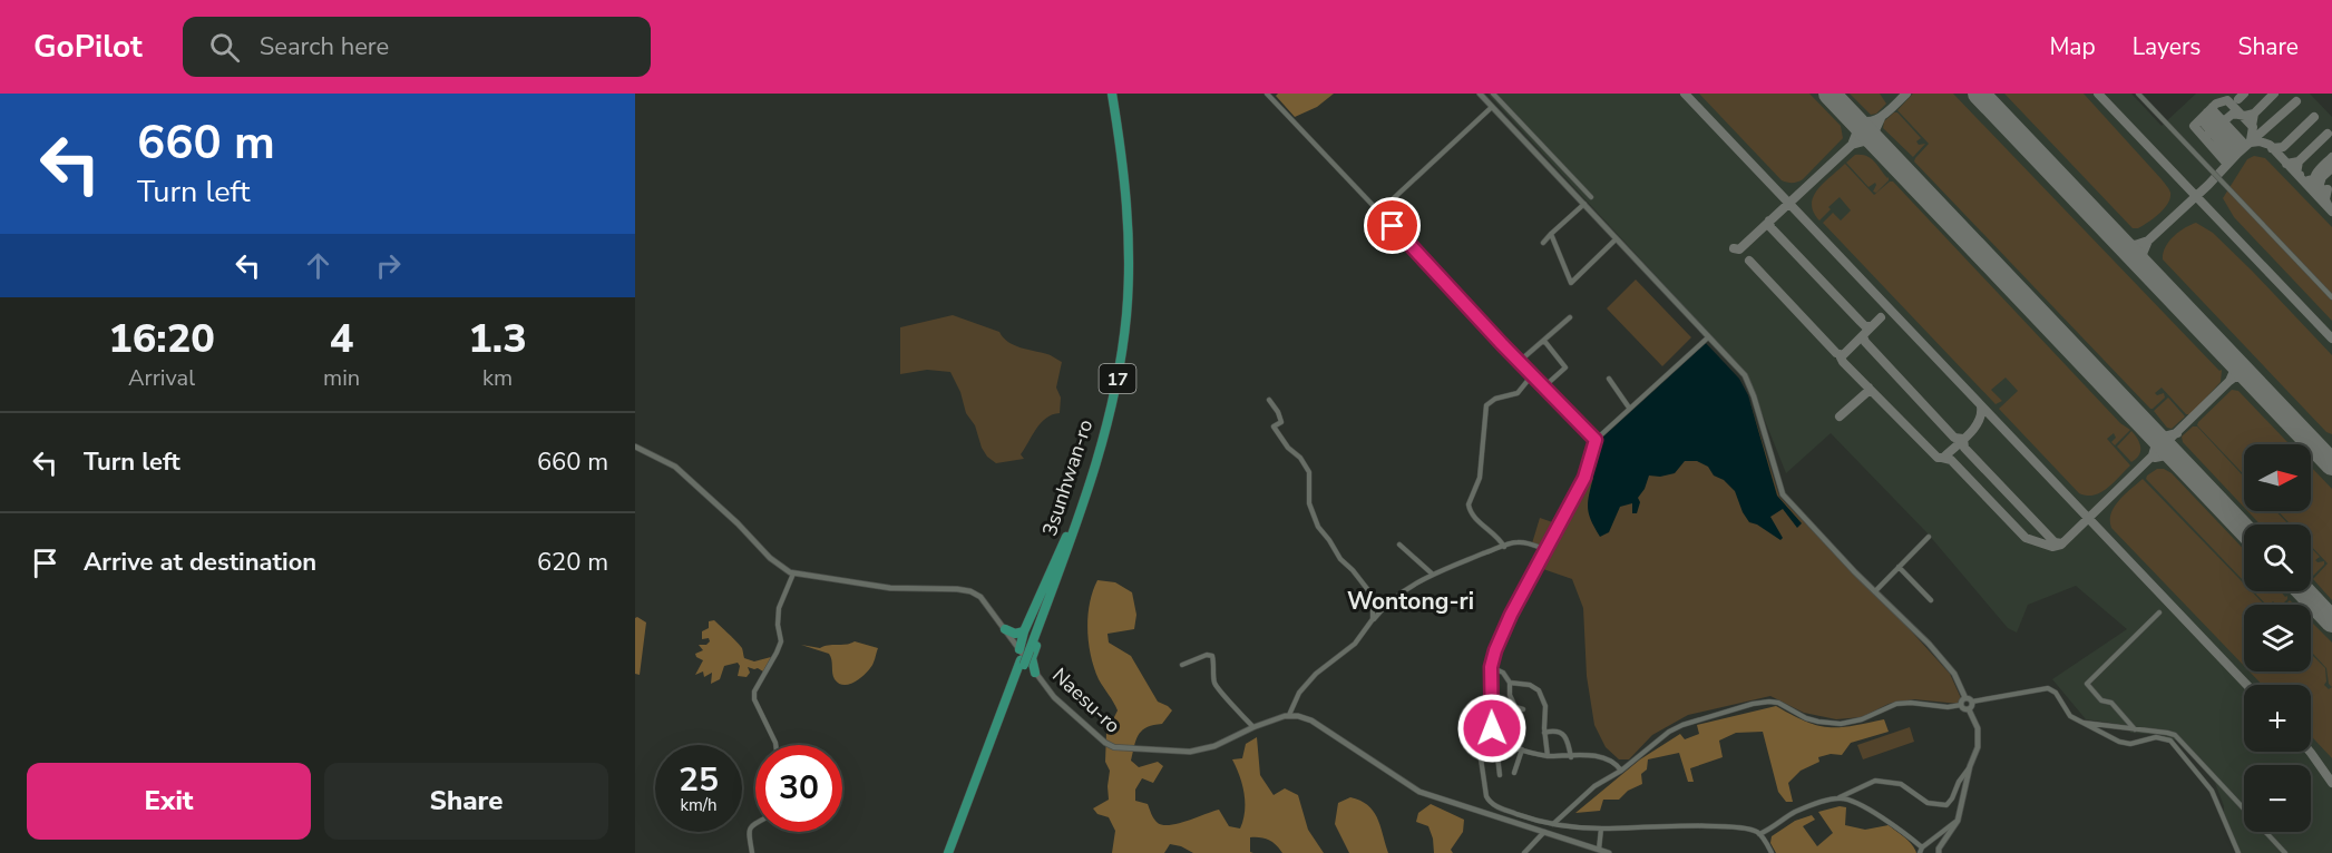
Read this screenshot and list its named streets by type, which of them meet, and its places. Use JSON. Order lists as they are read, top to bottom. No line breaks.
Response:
{"streets":{"highway":["17","3sunhwan-ro"],"street":["Naesu-ro"]},"districts":["Wontong-ri"],"north":"right","page":{"header":"GoPilot","search":"Search here","nav":["Map","Layers","Share"],"turn":["660 m","Turn left"],"eta":["16:20","Arrival","4","min","1.3","km"],"list":[{"name":"Turn left","value":"660 m"},{"name":"Arrive at destination","value":"620 m"}],"map_buttons":["+","−"],"speed":"25 km/h","limit":"30","buttons":["Exit","Share"]}}
